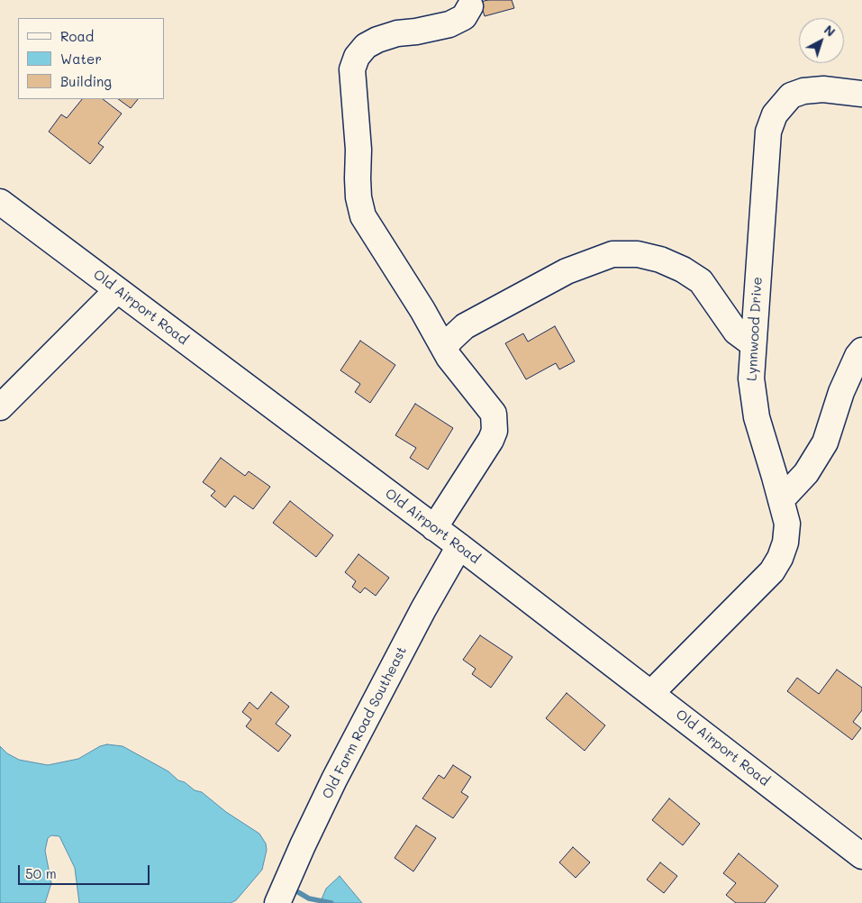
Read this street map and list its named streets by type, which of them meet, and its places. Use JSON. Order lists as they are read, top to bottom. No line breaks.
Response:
{"streets":{"street":["Old Airport Road","Lynnwood Drive","Old Farm Road Southeast"]},"crossings":[["Old Airport Road","Lynnwood Drive"],["Old Airport Road","Old Farm Road Southeast"]],"legend":["Road","Water","Building"],"scale_bar":"50 m","north":"top right"}
